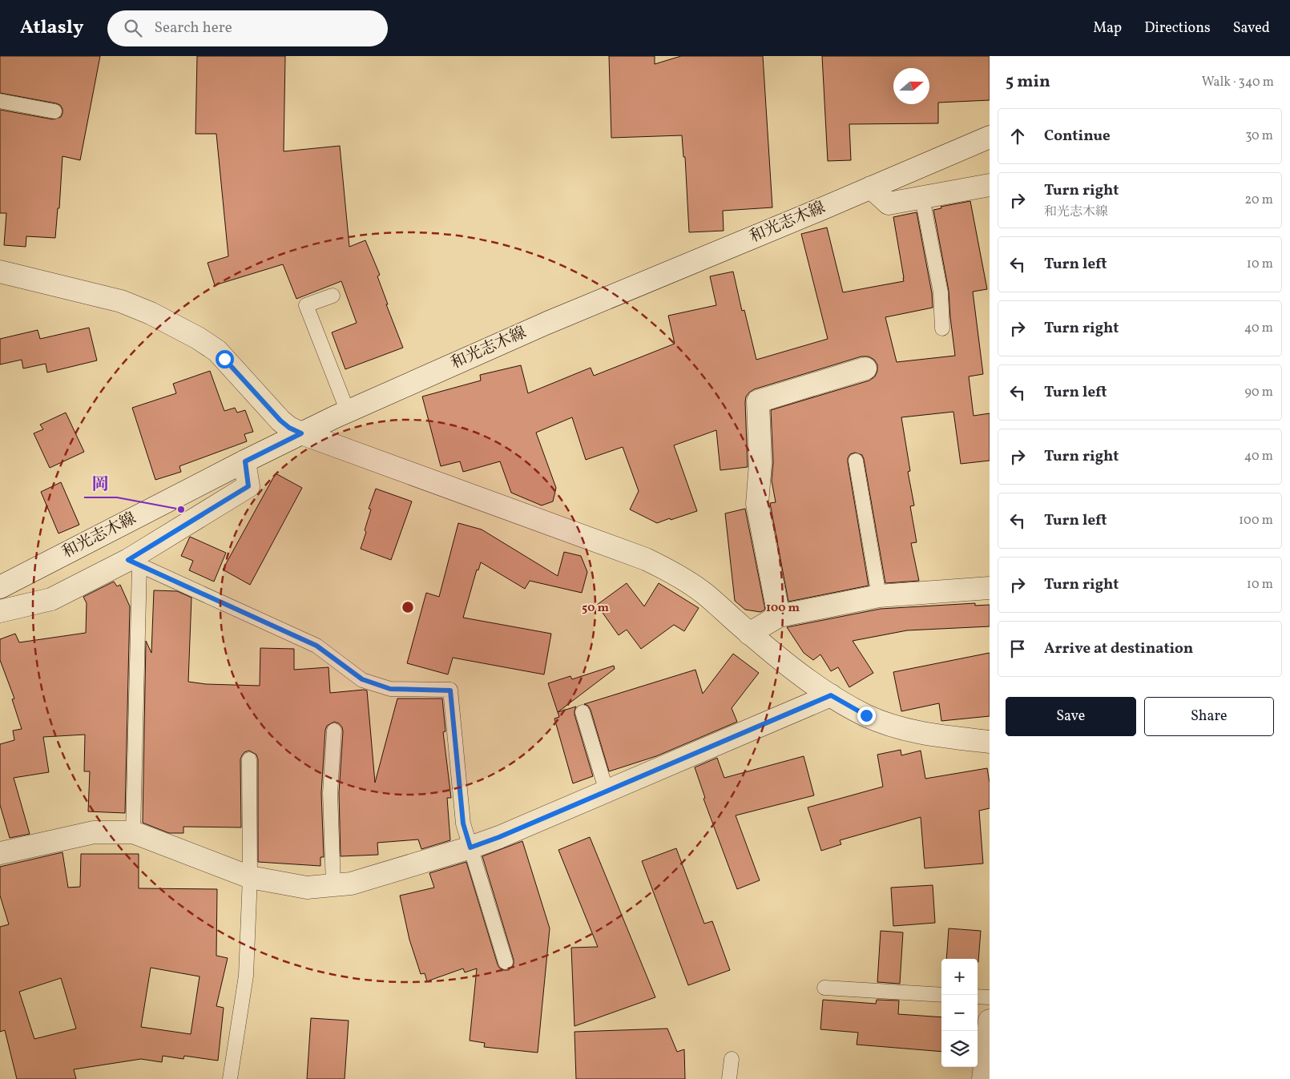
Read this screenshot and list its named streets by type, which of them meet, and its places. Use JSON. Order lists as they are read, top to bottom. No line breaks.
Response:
{"streets":{"street":["和光志木線"]},"places":["岡"],"north":"right","page":{"header":"Atlasly","search":"Search here","nav":["Map","Directions","Saved"],"heading":["5 min","Walk · 340 m"],"list":[["Continue","30 m"],["Turn right","和光志木線","20 m"],["Turn left","10 m"],["Turn right","40 m"],["Turn left","90 m"],["Turn right","40 m"],["Turn left","100 m"],["Turn right","10 m"],"Arrive at destination"],"buttons":["Save","Share"],"map_buttons":["+","−"]},"rings":["50 m","100 m"]}
